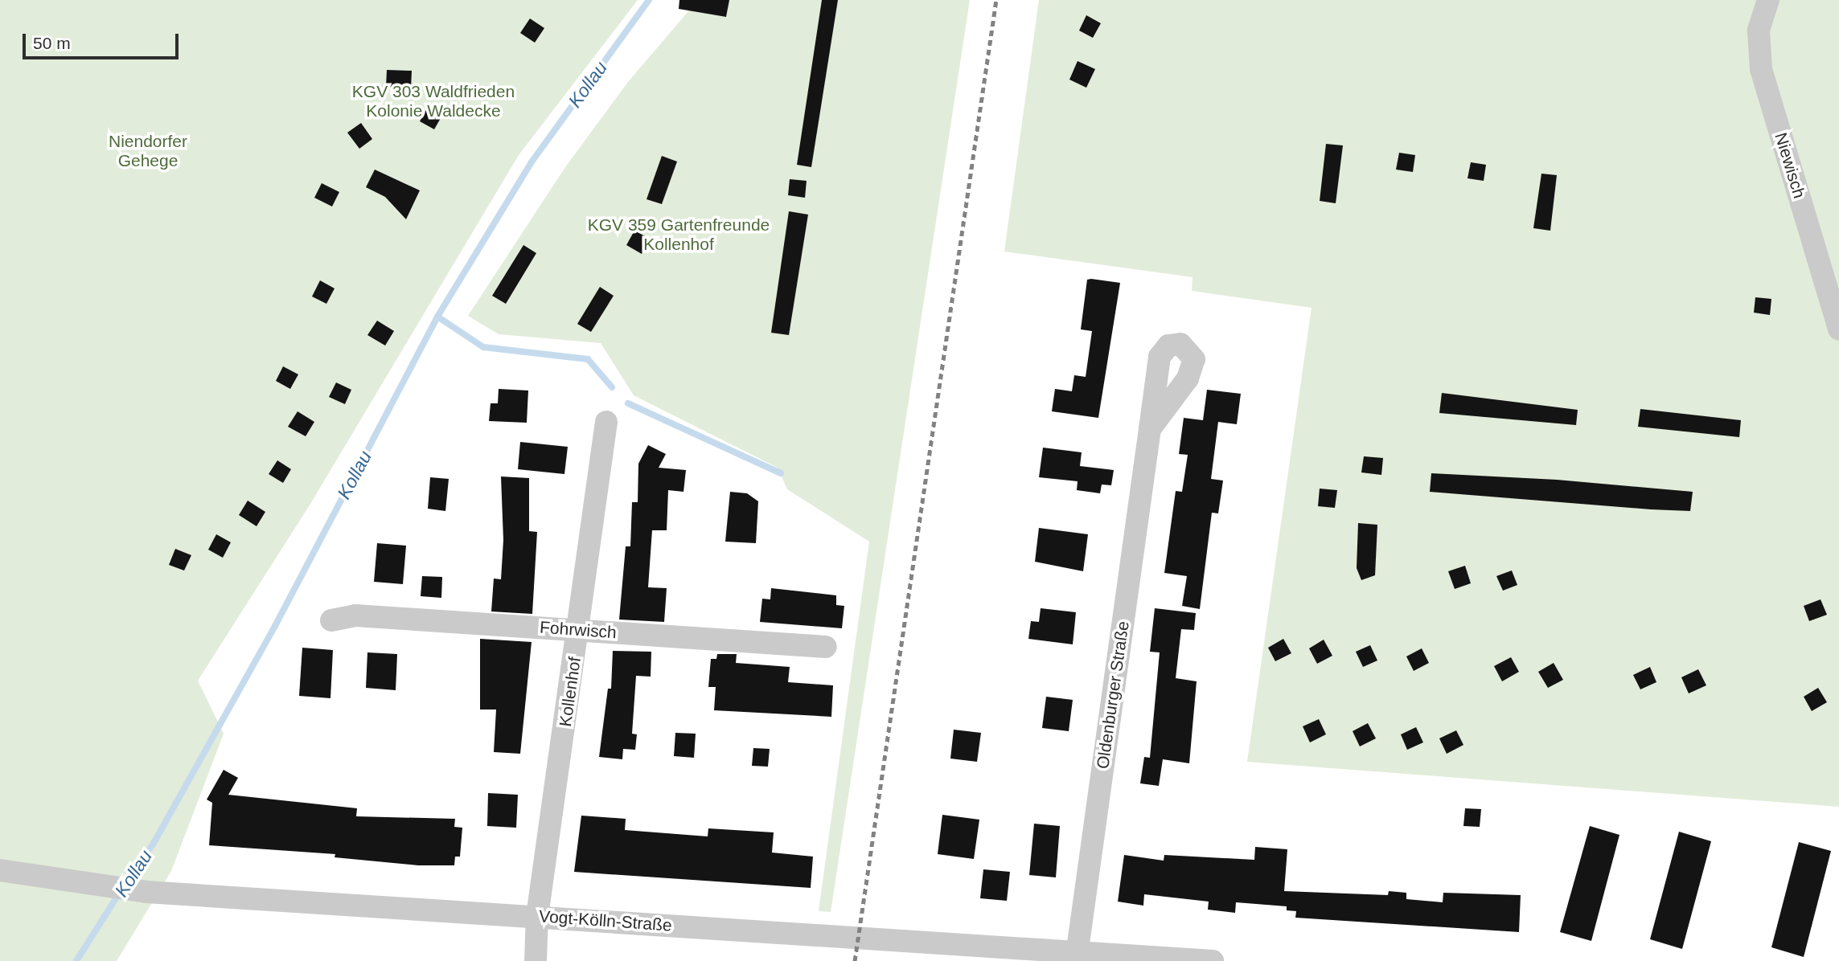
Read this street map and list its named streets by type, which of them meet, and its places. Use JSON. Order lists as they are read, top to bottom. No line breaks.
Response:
{"streets":{"street":["Niewisch","Fohrwisch","Kollenhof","Oldenburger Straße","Vogt-Kölln-Straße"]},"crossings":[["Fohrwisch","Kollenhof"],["Kollenhof","Vogt-Kölln-Straße"],["Oldenburger Straße","Vogt-Kölln-Straße"]],"water":["Kollau"],"parks":["KGV 303 Waldfrieden Kolonie Waldecke","Niendorfer Gehege","KGV 359 Gartenfreunde Kollenhof"],"scale_bar":"50 m"}
